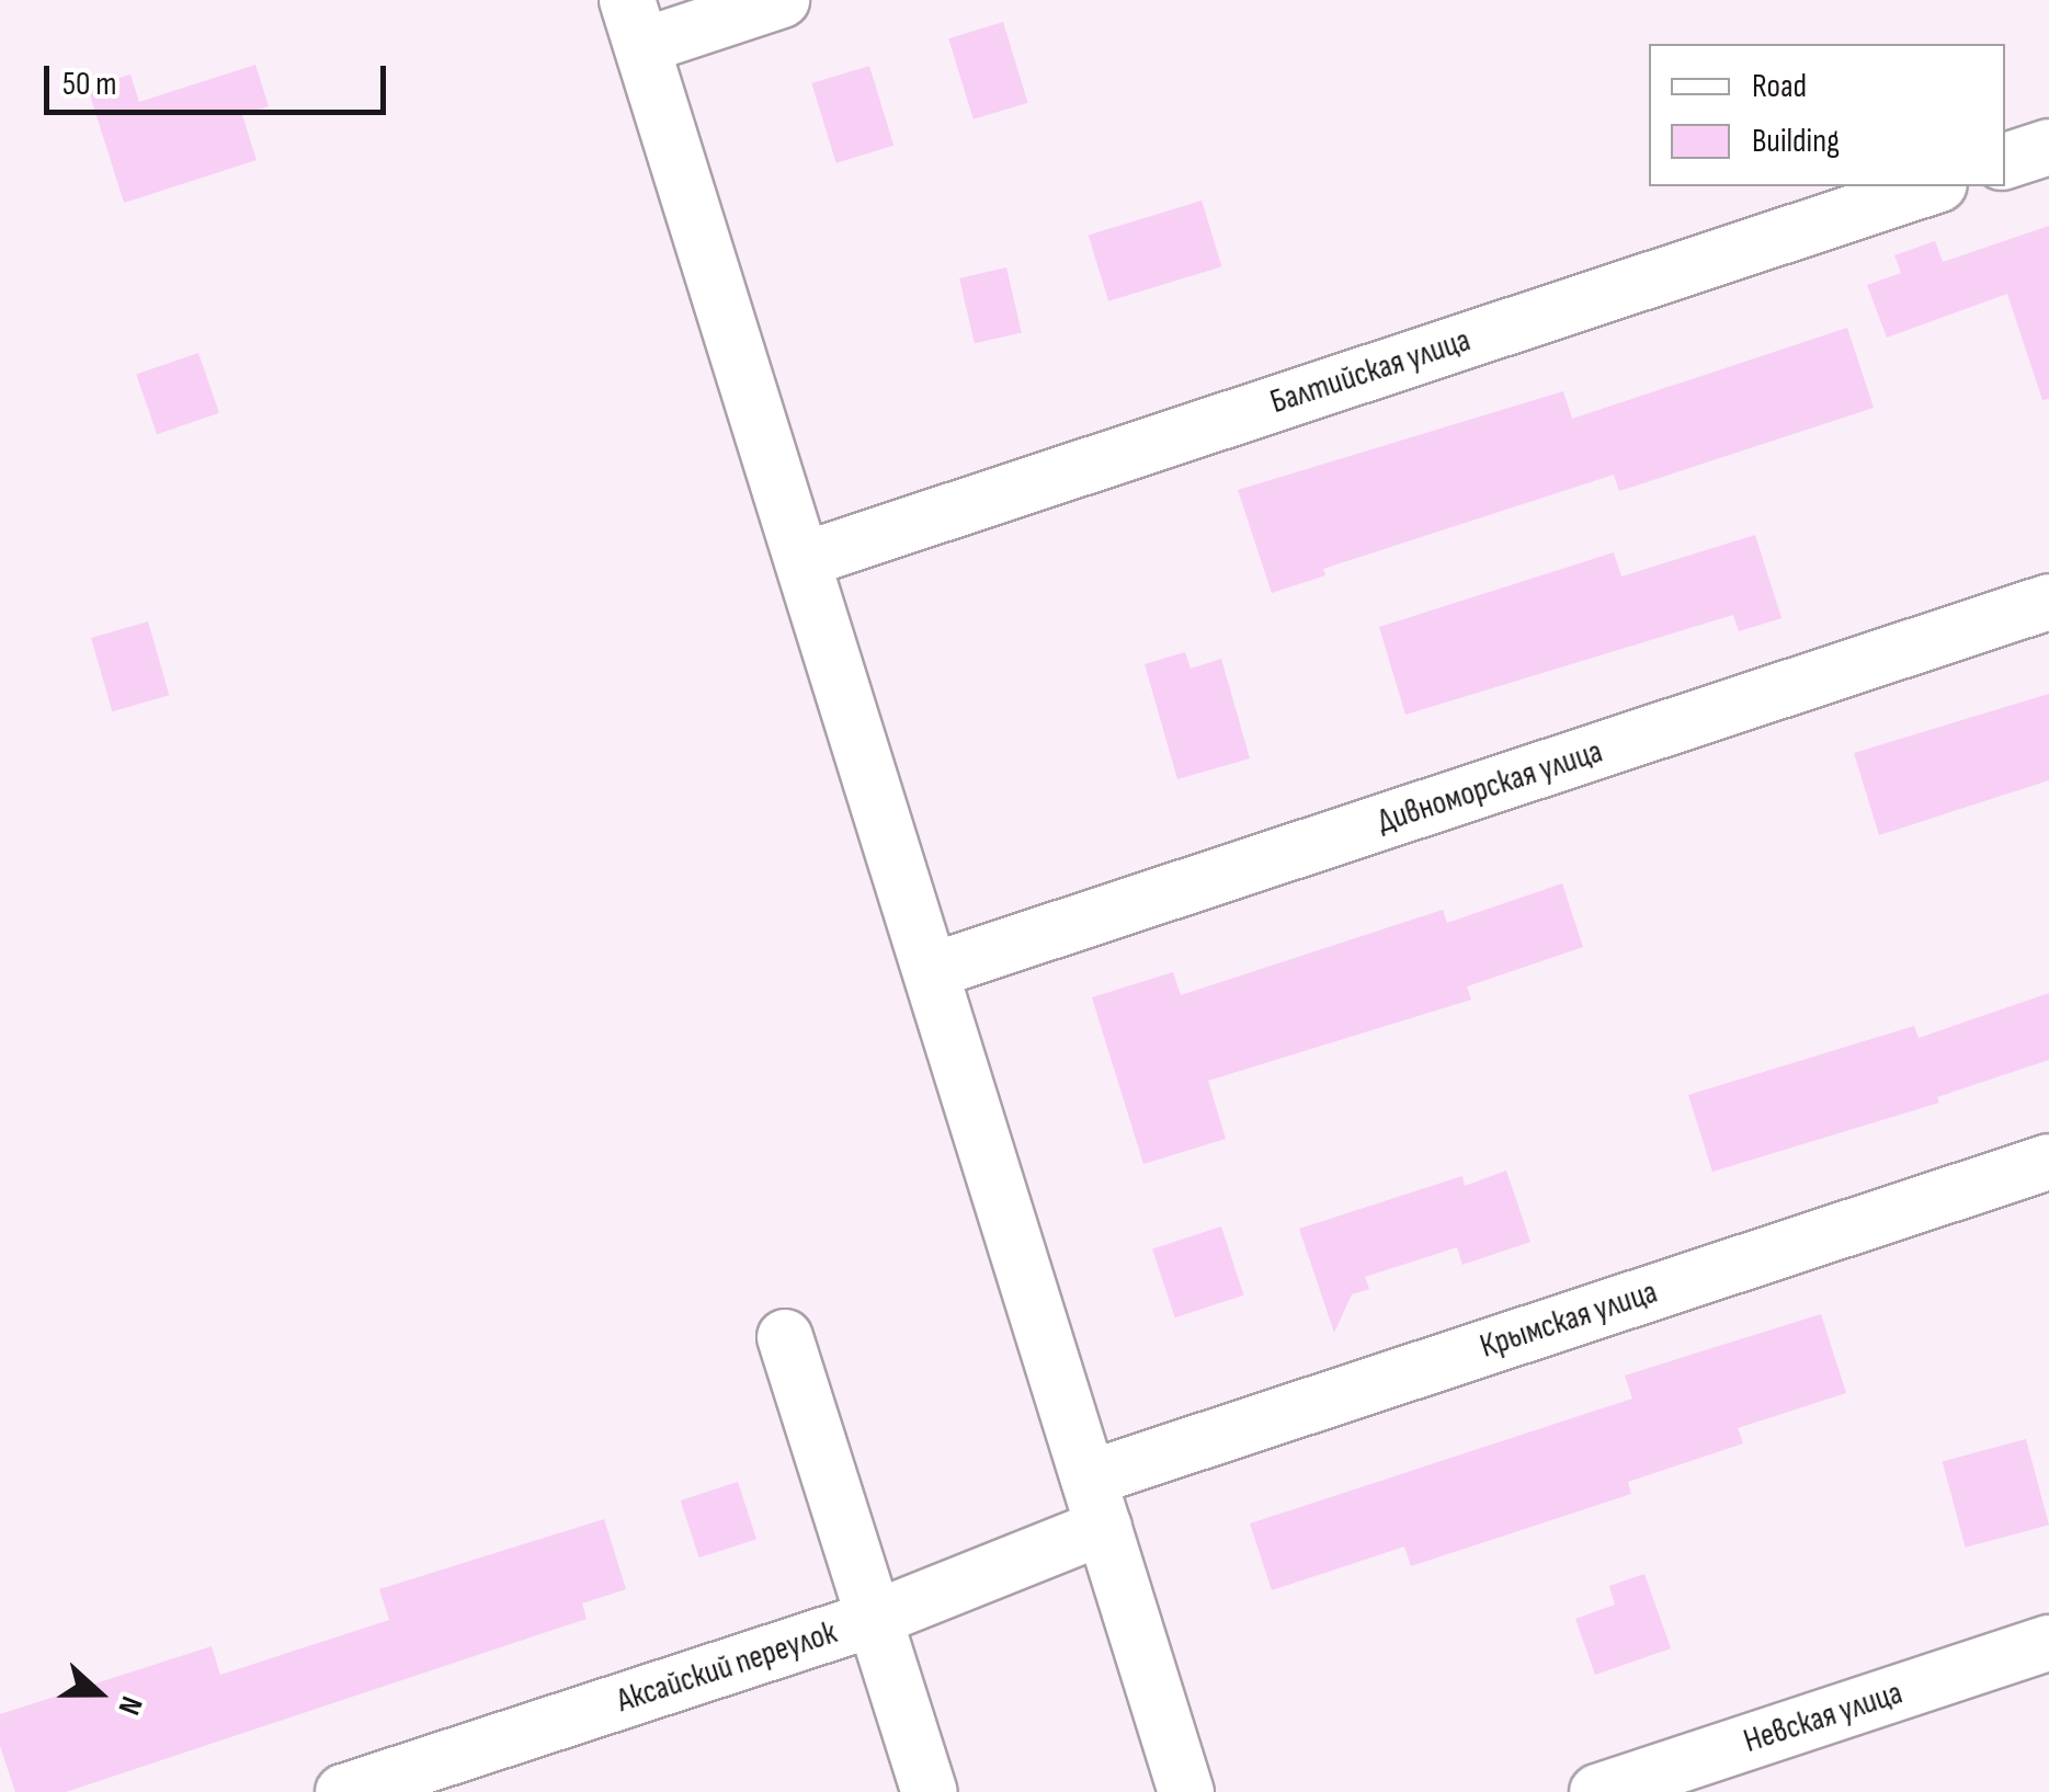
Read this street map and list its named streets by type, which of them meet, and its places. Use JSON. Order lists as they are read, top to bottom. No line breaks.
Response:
{"streets":{"street":["Балтийская улица","Дивноморская улица","Крымская улица","Аксайский переулок","Невская улица"]},"crossings":[["Крымская улица","Аксайский переулок"]],"legend":["Road","Building"],"scale_bar":"50 m","north":"right"}
